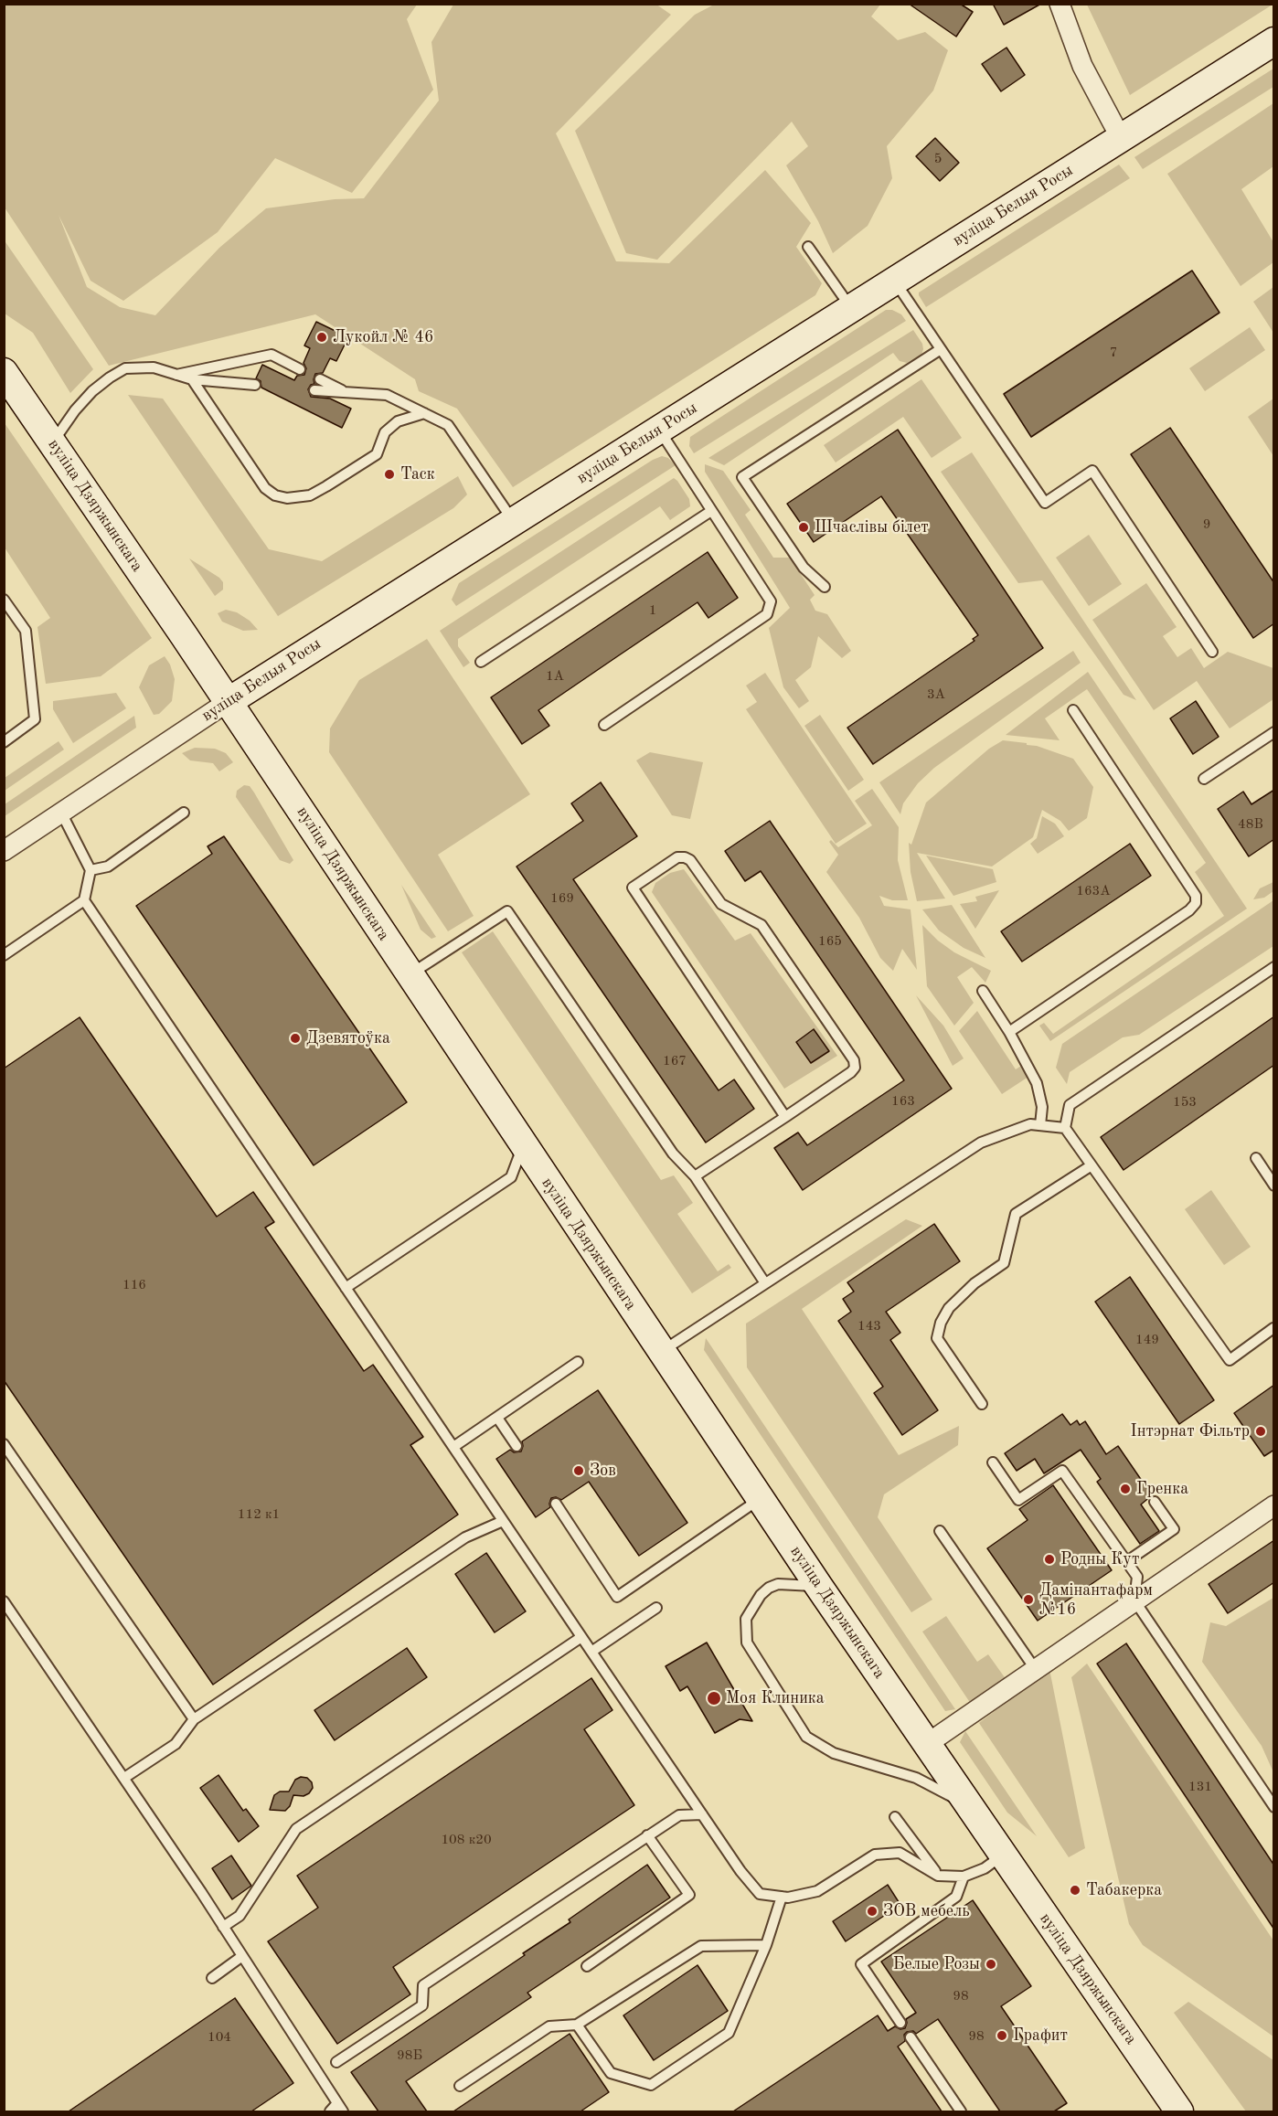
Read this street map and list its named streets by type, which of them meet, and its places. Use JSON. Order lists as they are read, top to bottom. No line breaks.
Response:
{"streets":{"main road":["вуліца Белыя Росы","вуліца Дзяржынскага"]},"crossings":[["вуліца Белыя Росы","вуліца Дзяржынскага"]],"places":["Лукойл № 46","Таск","Шчаслівы білет","Дзевятоўка","Інтэрнат Фільтр","Зов","Гренка","Родны Кут","Дамінантафарм №16","Моя Клиника","Табакерка","ЗОВ мебель","Белые Розы","Графит"],"house_numbers":["5","7","9","1","1А","3А","48В","163А","169","165","167","163","153","116","143","149","112 к1","131","108 к20","98","98","104","98Б"]}
